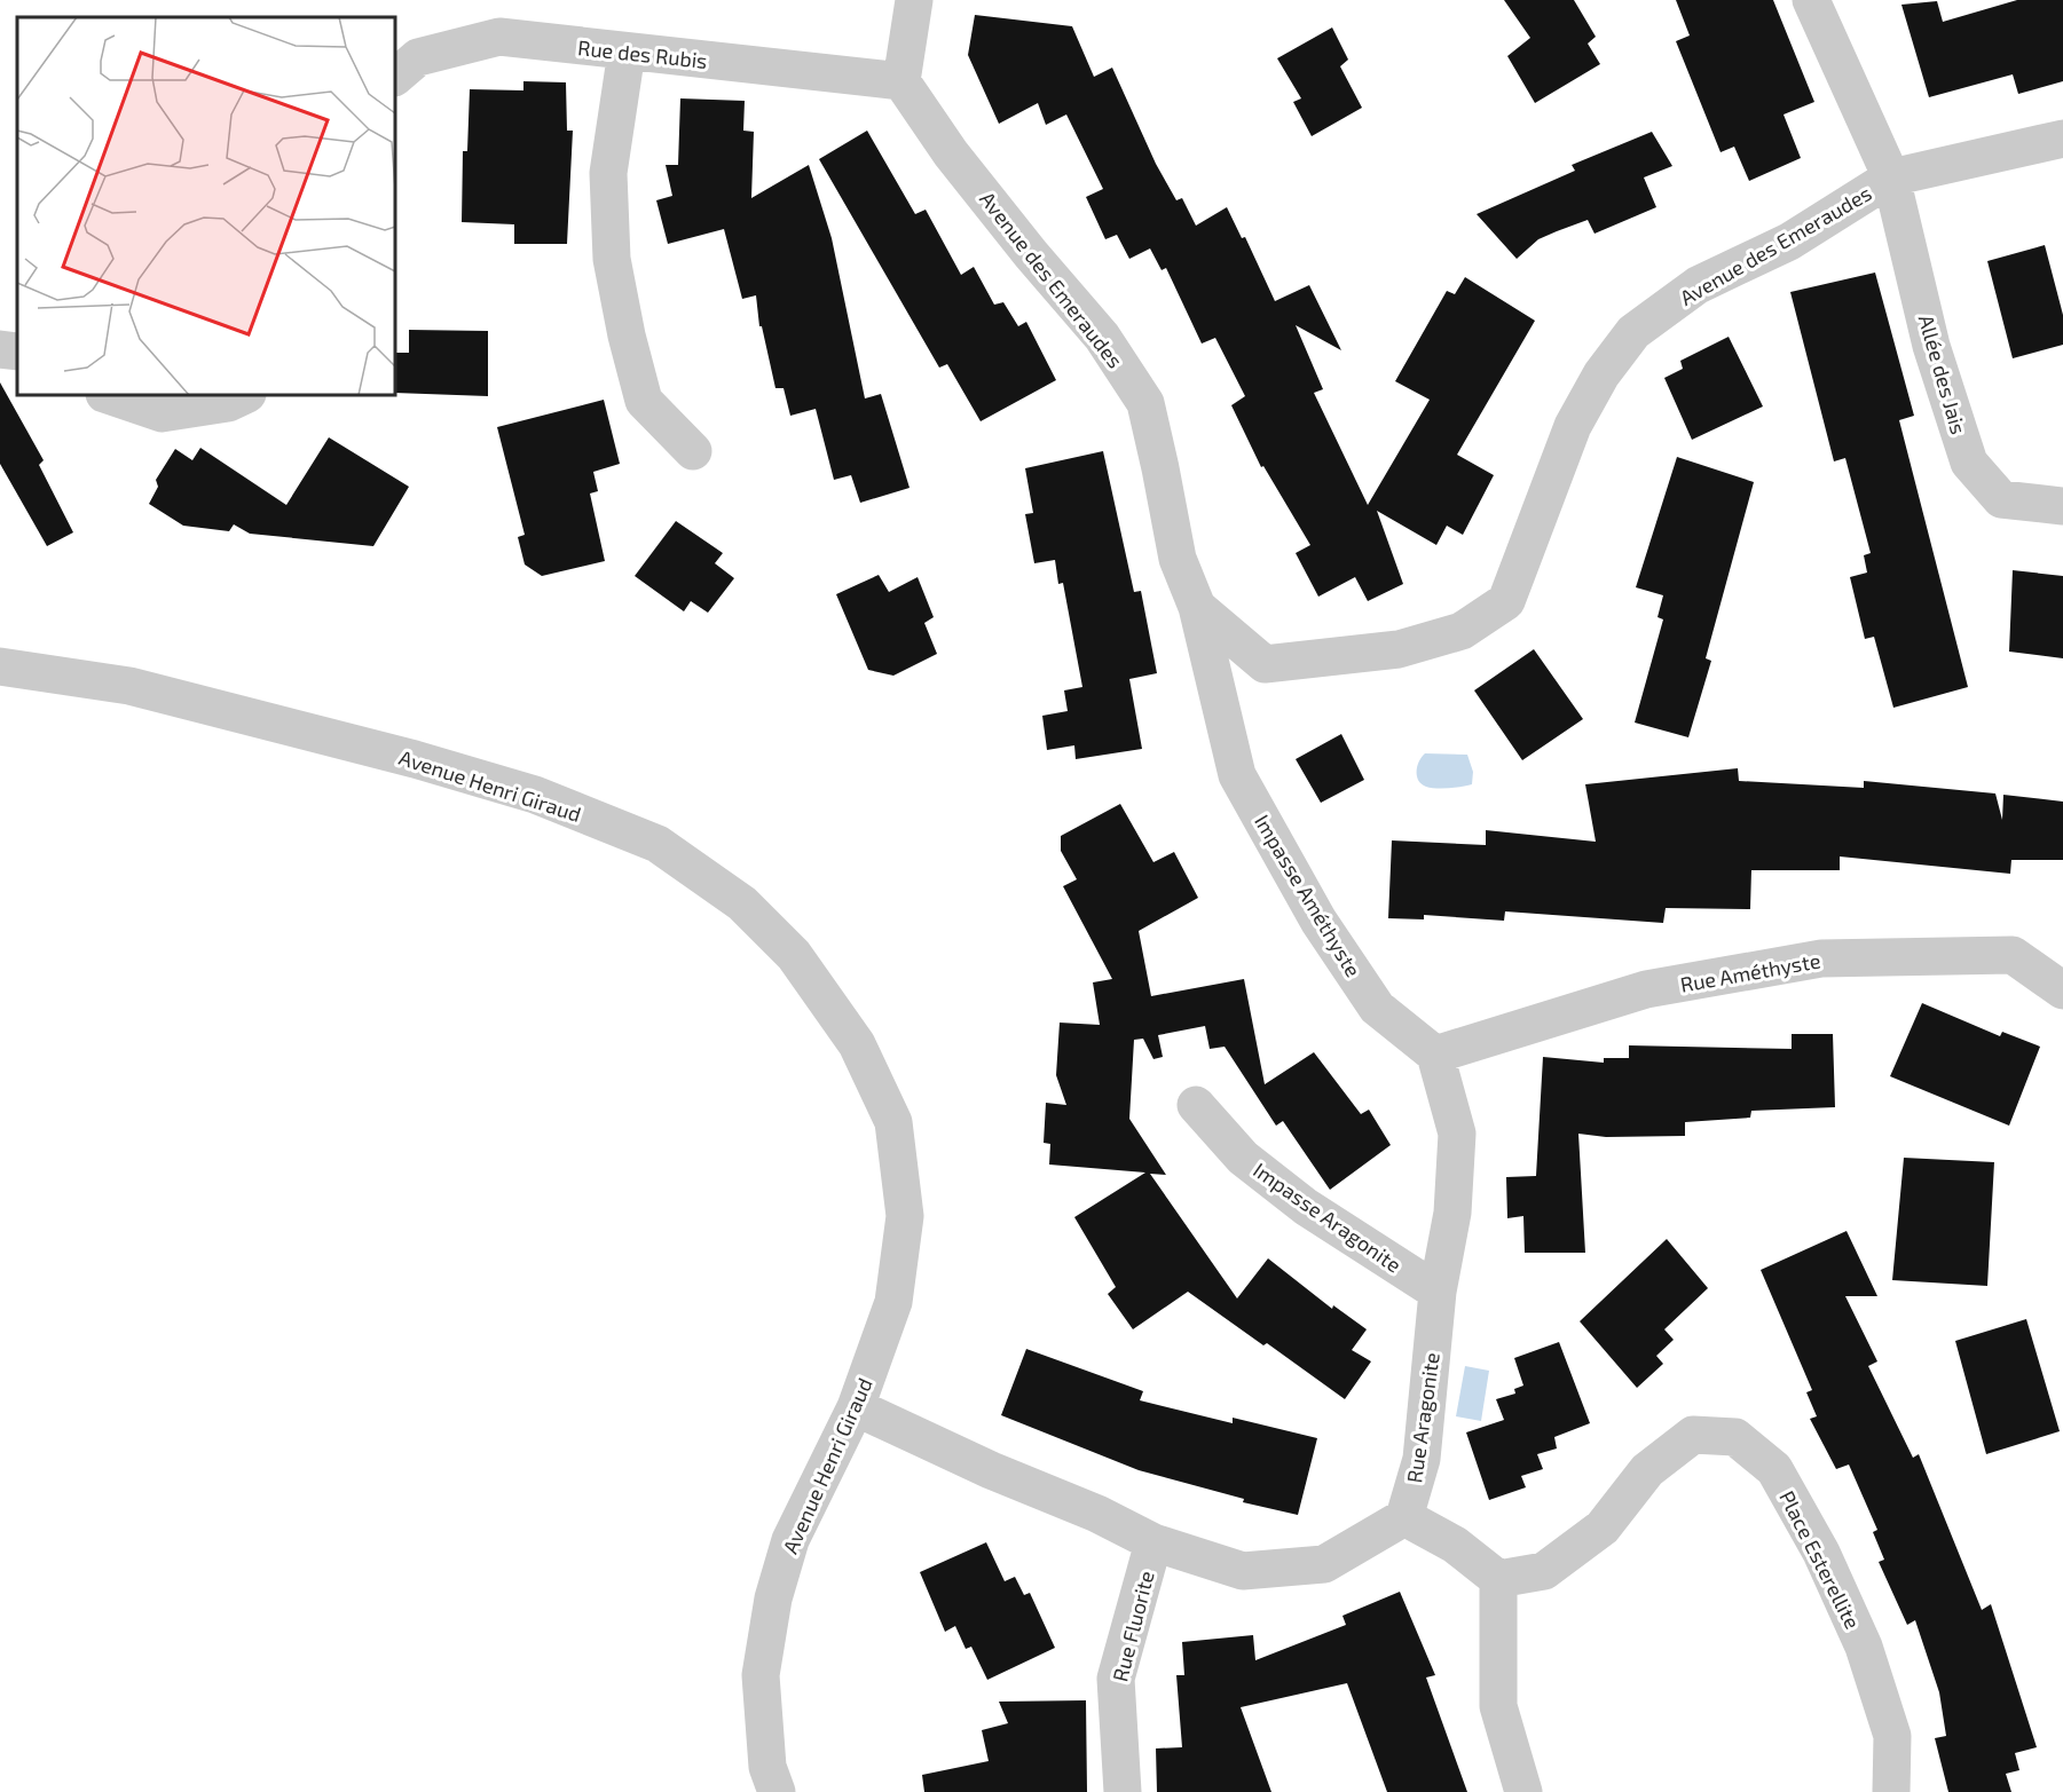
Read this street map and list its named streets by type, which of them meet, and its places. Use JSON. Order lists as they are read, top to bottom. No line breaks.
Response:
{"streets":{"street":["Rue des Rubis","Avenue des Emeraudes","Allée des Jais","Avenue Henri Giraud","Impasse Améthyste","Rue Améthyste","Impasse Aragonite","Rue Aragonite","Place Esterellite","Rue Fluorite"]},"crossings":[["Rue des Rubis","Avenue des Emeraudes"],["Avenue des Emeraudes","Allée des Jais"],["Avenue des Emeraudes","Impasse Améthyste"],["Impasse Améthyste","Rue Améthyste"],["Impasse Améthyste","Rue Aragonite"],["Rue Améthyste","Rue Aragonite"],["Impasse Aragonite","Rue Aragonite"]]}
